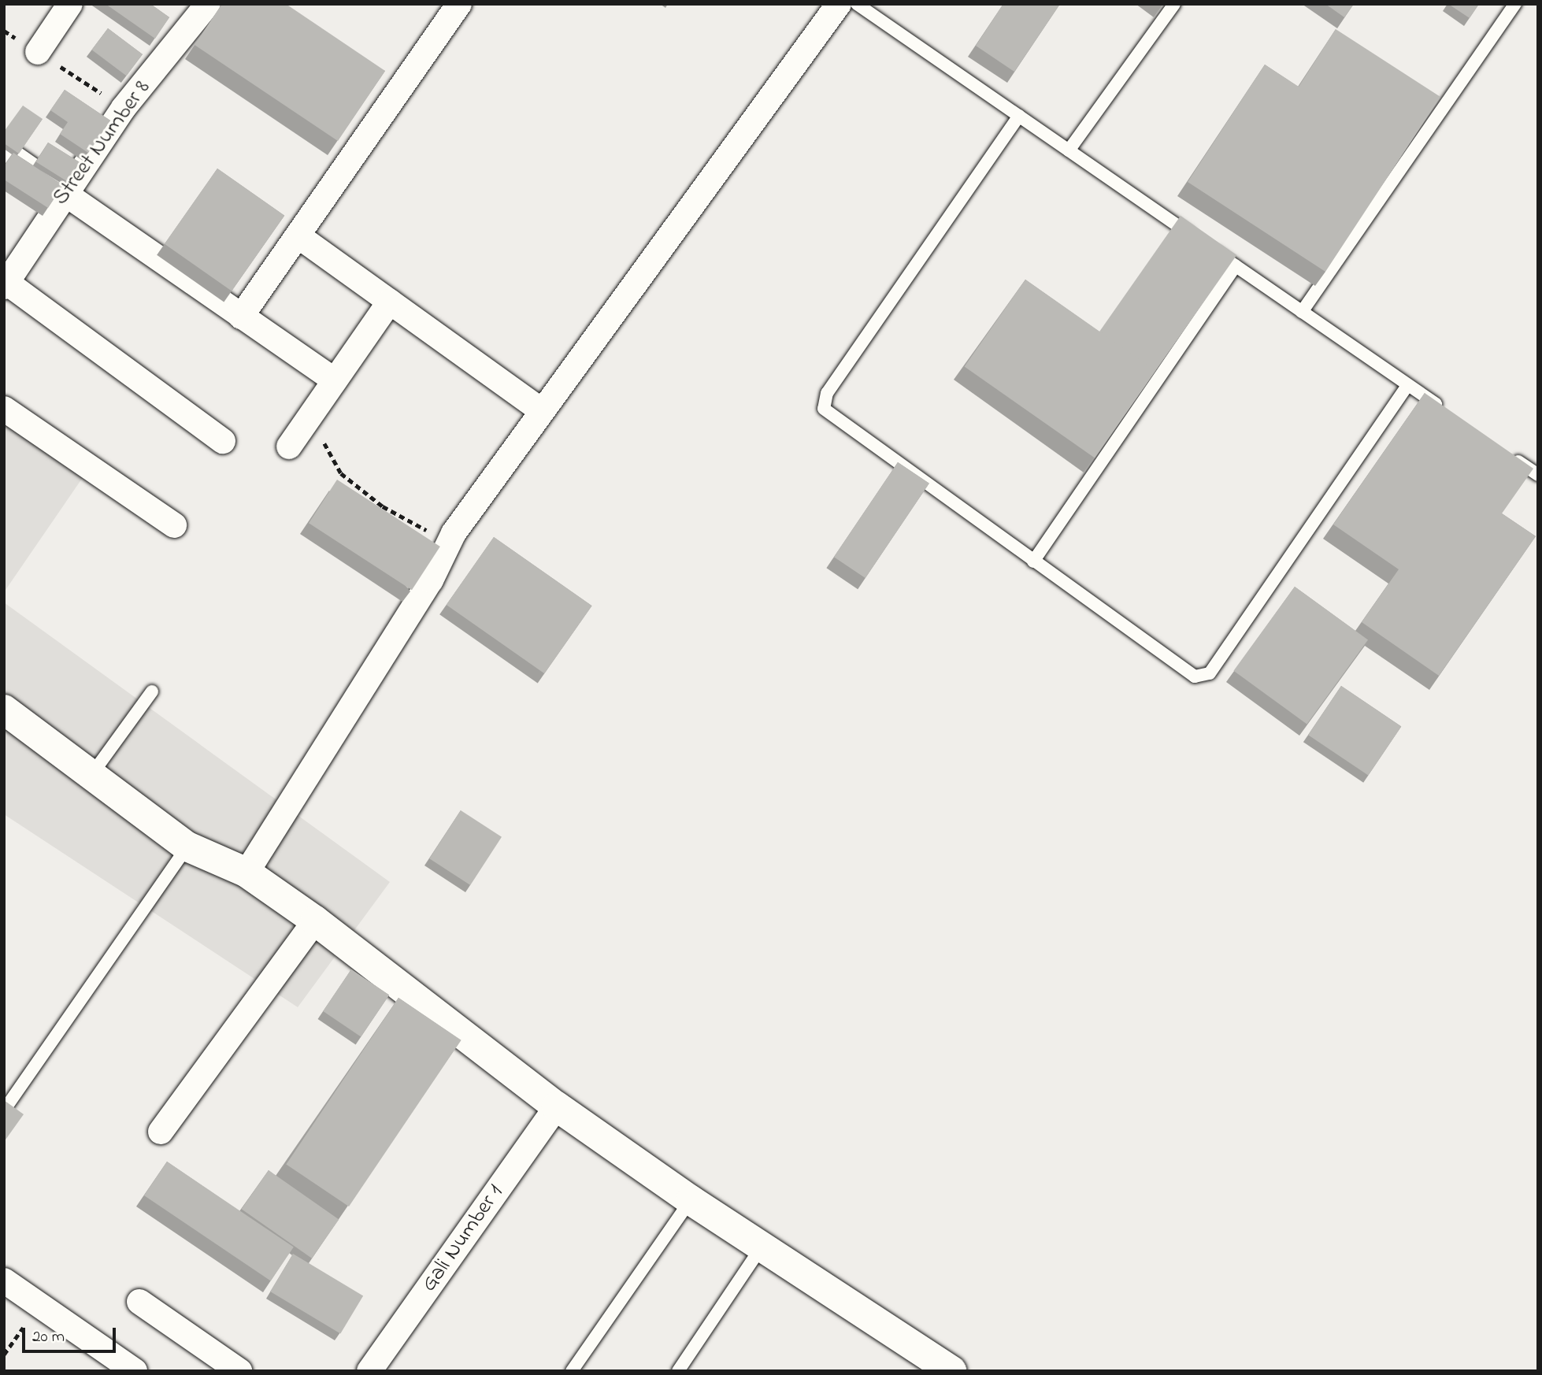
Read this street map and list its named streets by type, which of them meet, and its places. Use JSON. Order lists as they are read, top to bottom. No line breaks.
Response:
{"streets":{"street":["Street Number 8","Gali Number 1"]},"scale_bar":"20 m"}
